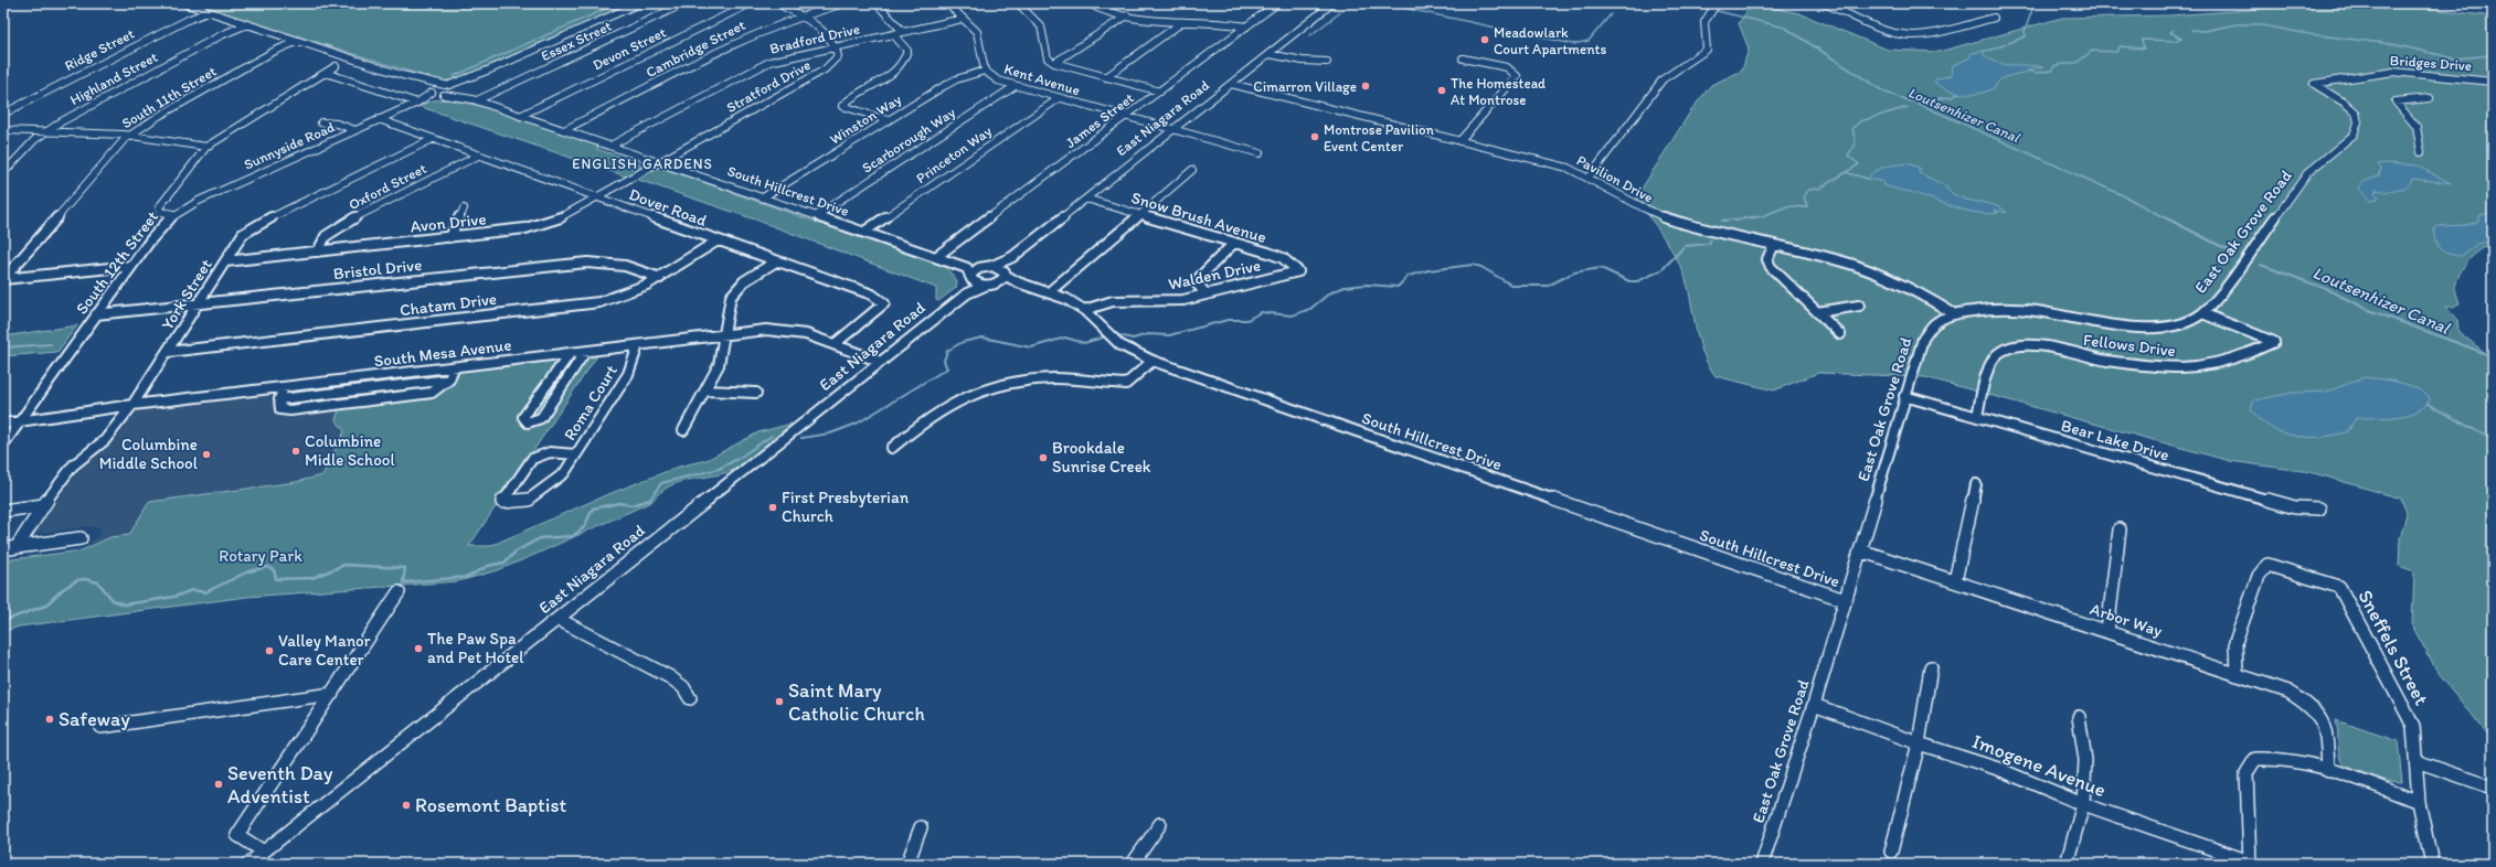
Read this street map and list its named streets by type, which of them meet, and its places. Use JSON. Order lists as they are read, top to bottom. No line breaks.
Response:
{"streets":{"street":["Bradford Drive","Essex Street","Devon Street","Cambridge Street","Ridge Street","Bridges Drive","Highland Street","Kent Avenue","Stratford Drive","South 11th Street","East Niagara Road","Winston Way","James Street","Scarborough Way","Sunnyside Road","Princeton Way","Pavilion Drive","Oxford Street","South Hillcrest Drive","Dover Road","Snow Brush Avenue","Avon Drive","East Oak Grove Road","South 12th Street","Bristol Drive","Walden Drive","York Street","Chatam Drive","Fellows Drive","South Mesa Avenue","Roma Court","Bear Lake Drive","Arbor Way","Sneffels Street","Imogene Avenue"]},"crossings":[["Bradford Drive","Kent Avenue"],["Bradford Drive","Stratford Drive"],["Bradford Drive","South Hillcrest Drive"],["Essex Street","South Hillcrest Drive"],["Devon Street","South Hillcrest Drive"],["Cambridge Street","South Hillcrest Drive"],["Bridges Drive","East Oak Grove Road"],["Kent Avenue","East Niagara Road"],["Kent Avenue","Winston Way"],["Kent Avenue","James Street"],["Kent Avenue","Scarborough Way"],["Kent Avenue","Princeton Way"],["Stratford Drive","South Hillcrest Drive"],["Stratford Drive","Avon Drive"],["East Niagara Road","Pavilion Drive"],["East Niagara Road","South Hillcrest Drive"],["East Niagara Road","Snow Brush Avenue"],["East Niagara Road","South Mesa Avenue"],["Winston Way","South Hillcrest Drive"],["James Street","South Hillcrest Drive"],["Scarborough Way","South Hillcrest Drive"],["Sunnyside Road","Dover Road"],["Sunnyside Road","South 12th Street"],["Princeton Way","South Hillcrest Drive"],["Pavilion Drive","East Oak Grove Road"],["Oxford Street","Dover Road"],["Oxford Street","Avon Drive"],["South Hillcrest Drive","Avon Drive"],["South Hillcrest Drive","East Oak Grove Road"],["South Hillcrest Drive","Walden Drive"],["Dover Road","Avon Drive"],["Dover Road","York Street"],["Dover Road","Chatam Drive"],["Dover Road","South Mesa Avenue"],["Snow Brush Avenue","Walden Drive"],["Avon Drive","York Street"],["East Oak Grove Road","Fellows Drive"],["East Oak Grove Road","Bear Lake Drive"],["East Oak Grove Road","Arbor Way"],["East Oak Grove Road","Imogene Avenue"],["South 12th Street","Bristol Drive"],["South 12th Street","South Mesa Avenue"],["Bristol Drive","York Street"],["Bristol Drive","Chatam Drive"],["York Street","Chatam Drive"],["York Street","South Mesa Avenue"],["Fellows Drive","Bear Lake Drive"],["South Mesa Avenue","Roma Court"],["Arbor Way","Sneffels Street"]],"districts":["ENGLISH GARDENS"],"water":["Loutsenhizer Canal"],"parks":["Rotary Park"],"places":["Meadowlark Court Apartments","Cimarron Village","The Homestead At Montrose","Montrose Pavilion Event Center","Columbine Midle School","Columbine Middle School","Brookdale Sunrise Creek","First Presbyterian Church","The Paw Spa and Pet Hotel","Valley Manor Care Center","Saint Mary Catholic Church","Safeway","Seventh Day Adventist","Rosemont Baptist"]}
